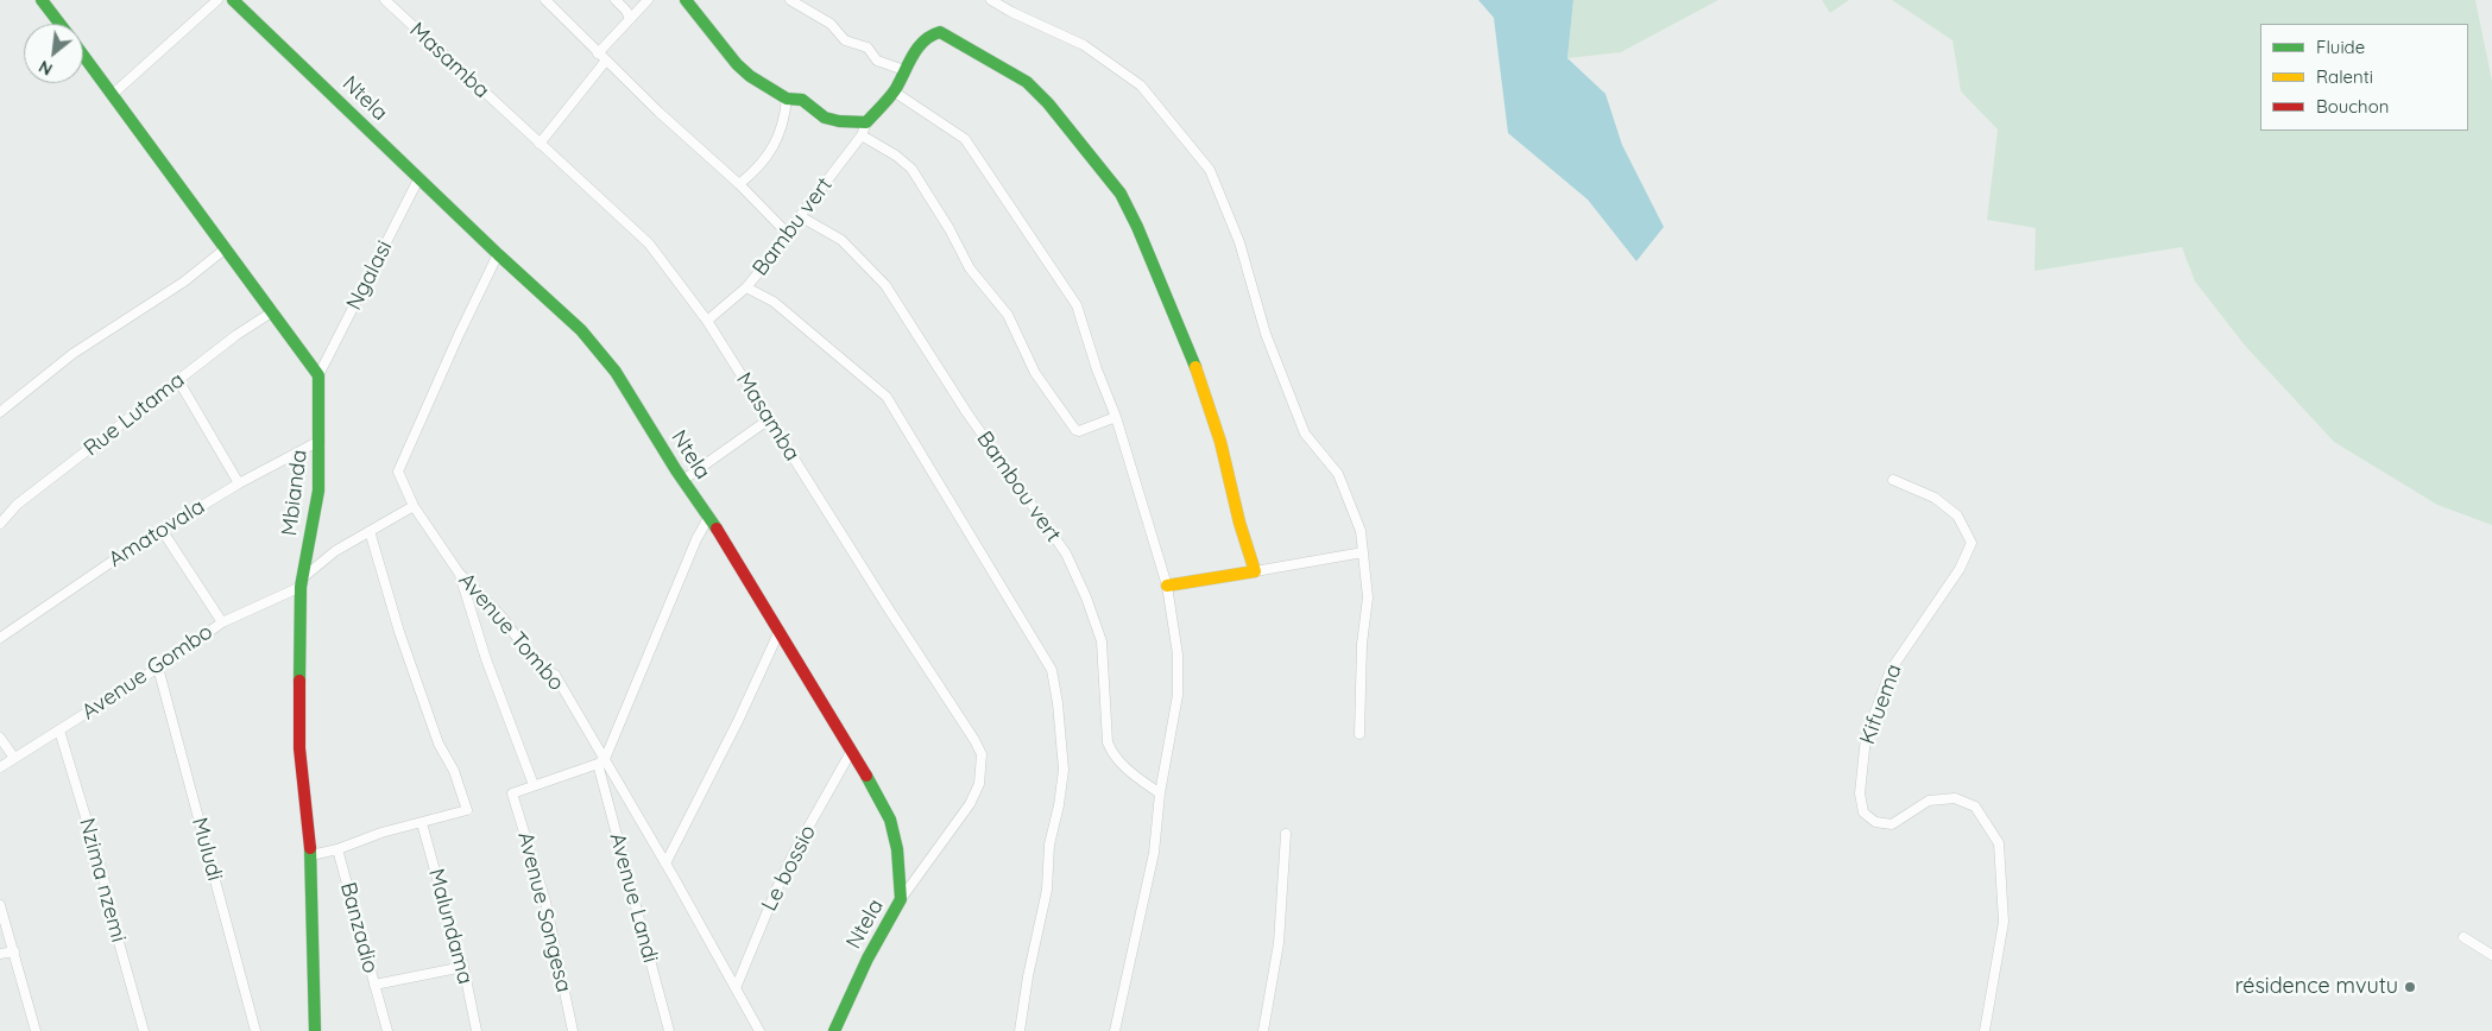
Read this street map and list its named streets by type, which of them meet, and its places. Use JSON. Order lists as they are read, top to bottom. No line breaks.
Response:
{"streets":{"street":["Masamba","Ntela","Bambu vert","Ngalasi","Rue Lutama","Bambou vert","Mbianda","Amatovala","Avenue Tombo","Avenue Gombo","Kifuema","Muludi","Le bossio","Nzima nzemi","Avenue Landi","Avenue Songesa","Malundama","Banzadio"]},"crossings":[["Masamba","Ntela"],["Masamba","Bambu vert"],["Ntela","Ngalasi"],["Ntela","Avenue Tombo"],["Ntela","Le bossio"],["Bambu vert","Bambou vert"],["Ngalasi","Mbianda"],["Mbianda","Amatovala"],["Mbianda","Avenue Gombo"],["Avenue Tombo","Avenue Gombo"],["Avenue Tombo","Le bossio"],["Avenue Tombo","Avenue Landi"],["Avenue Gombo","Muludi"],["Avenue Gombo","Nzima nzemi"]],"places":["résidence mvutu"],"legend":["Fluide","Ralenti","Bouchon"],"north":"bottom left"}
